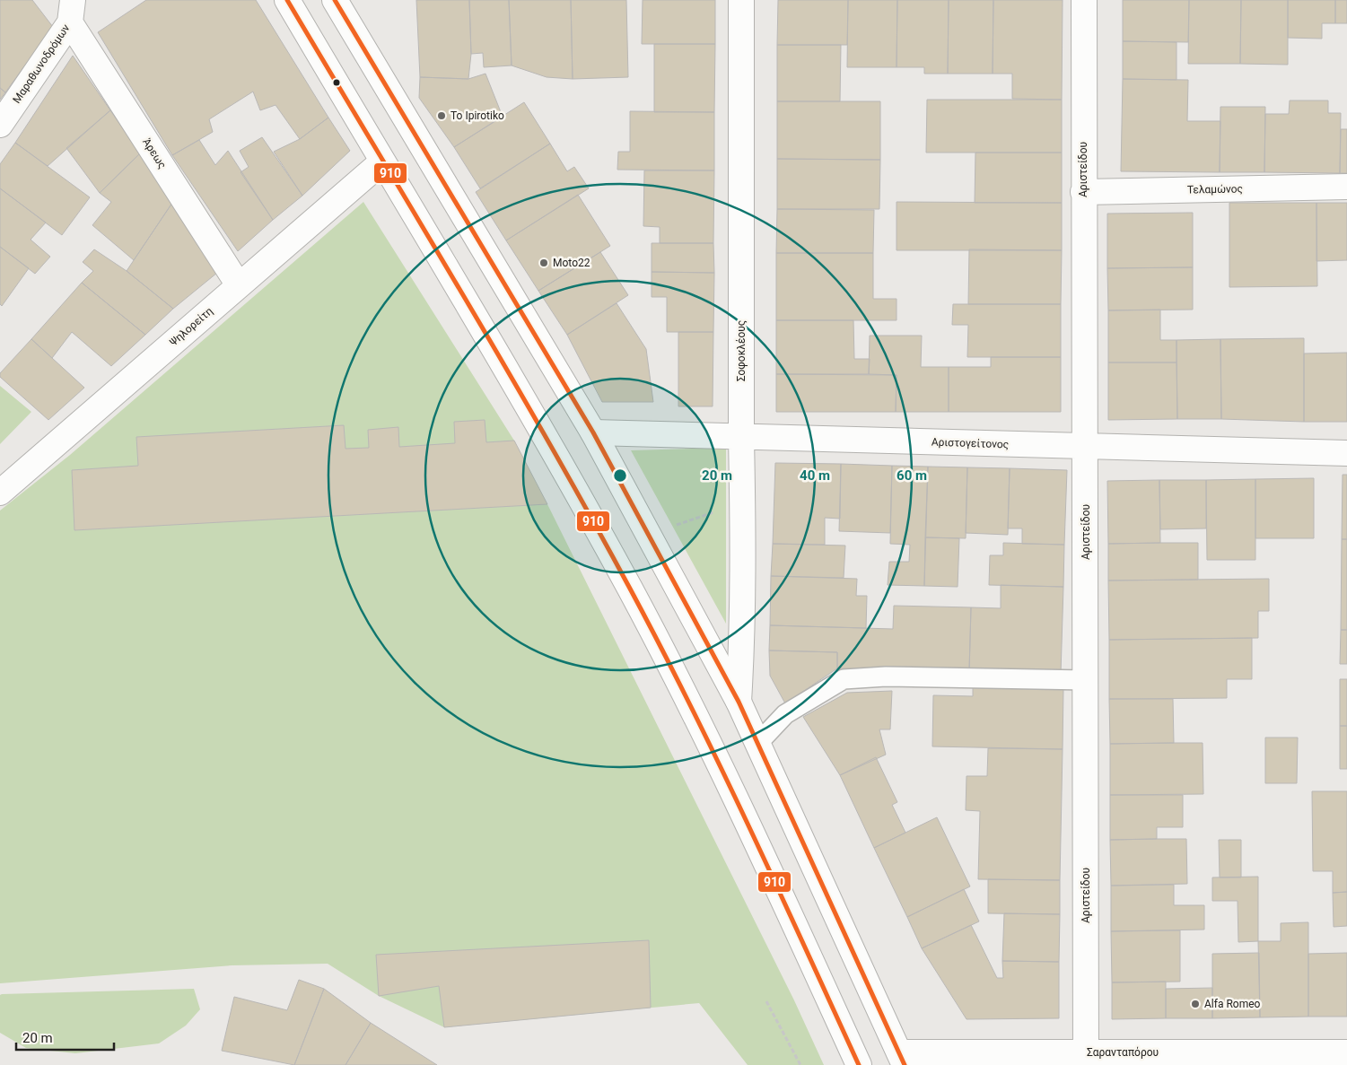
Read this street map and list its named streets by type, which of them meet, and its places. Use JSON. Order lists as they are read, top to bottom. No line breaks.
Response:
{"streets":{"street":["Μαραθωνοδρόμων","Άρεως","Αριστείδου","Τελαμώνος","Ψηλορείτη","Σοφοκλέους","Αριστογείτονος","Σαρανταπόρου"]},"crossings":[["Μαραθωνοδρόμων","Άρεως"],["Άρεως","Ψηλορείτη"],["Αριστείδου","Τελαμώνος"],["Αριστείδου","Αριστογείτονος"],["Αριστείδου","Σαρανταπόρου"],["Σοφοκλέους","Αριστογείτονος"]],"places":["To Ipirotiko","Moto22","Alfa Romeo"],"lines":["transit line 910"],"scale_bar":"20 m","rings":["20 m","40 m","60 m"]}
